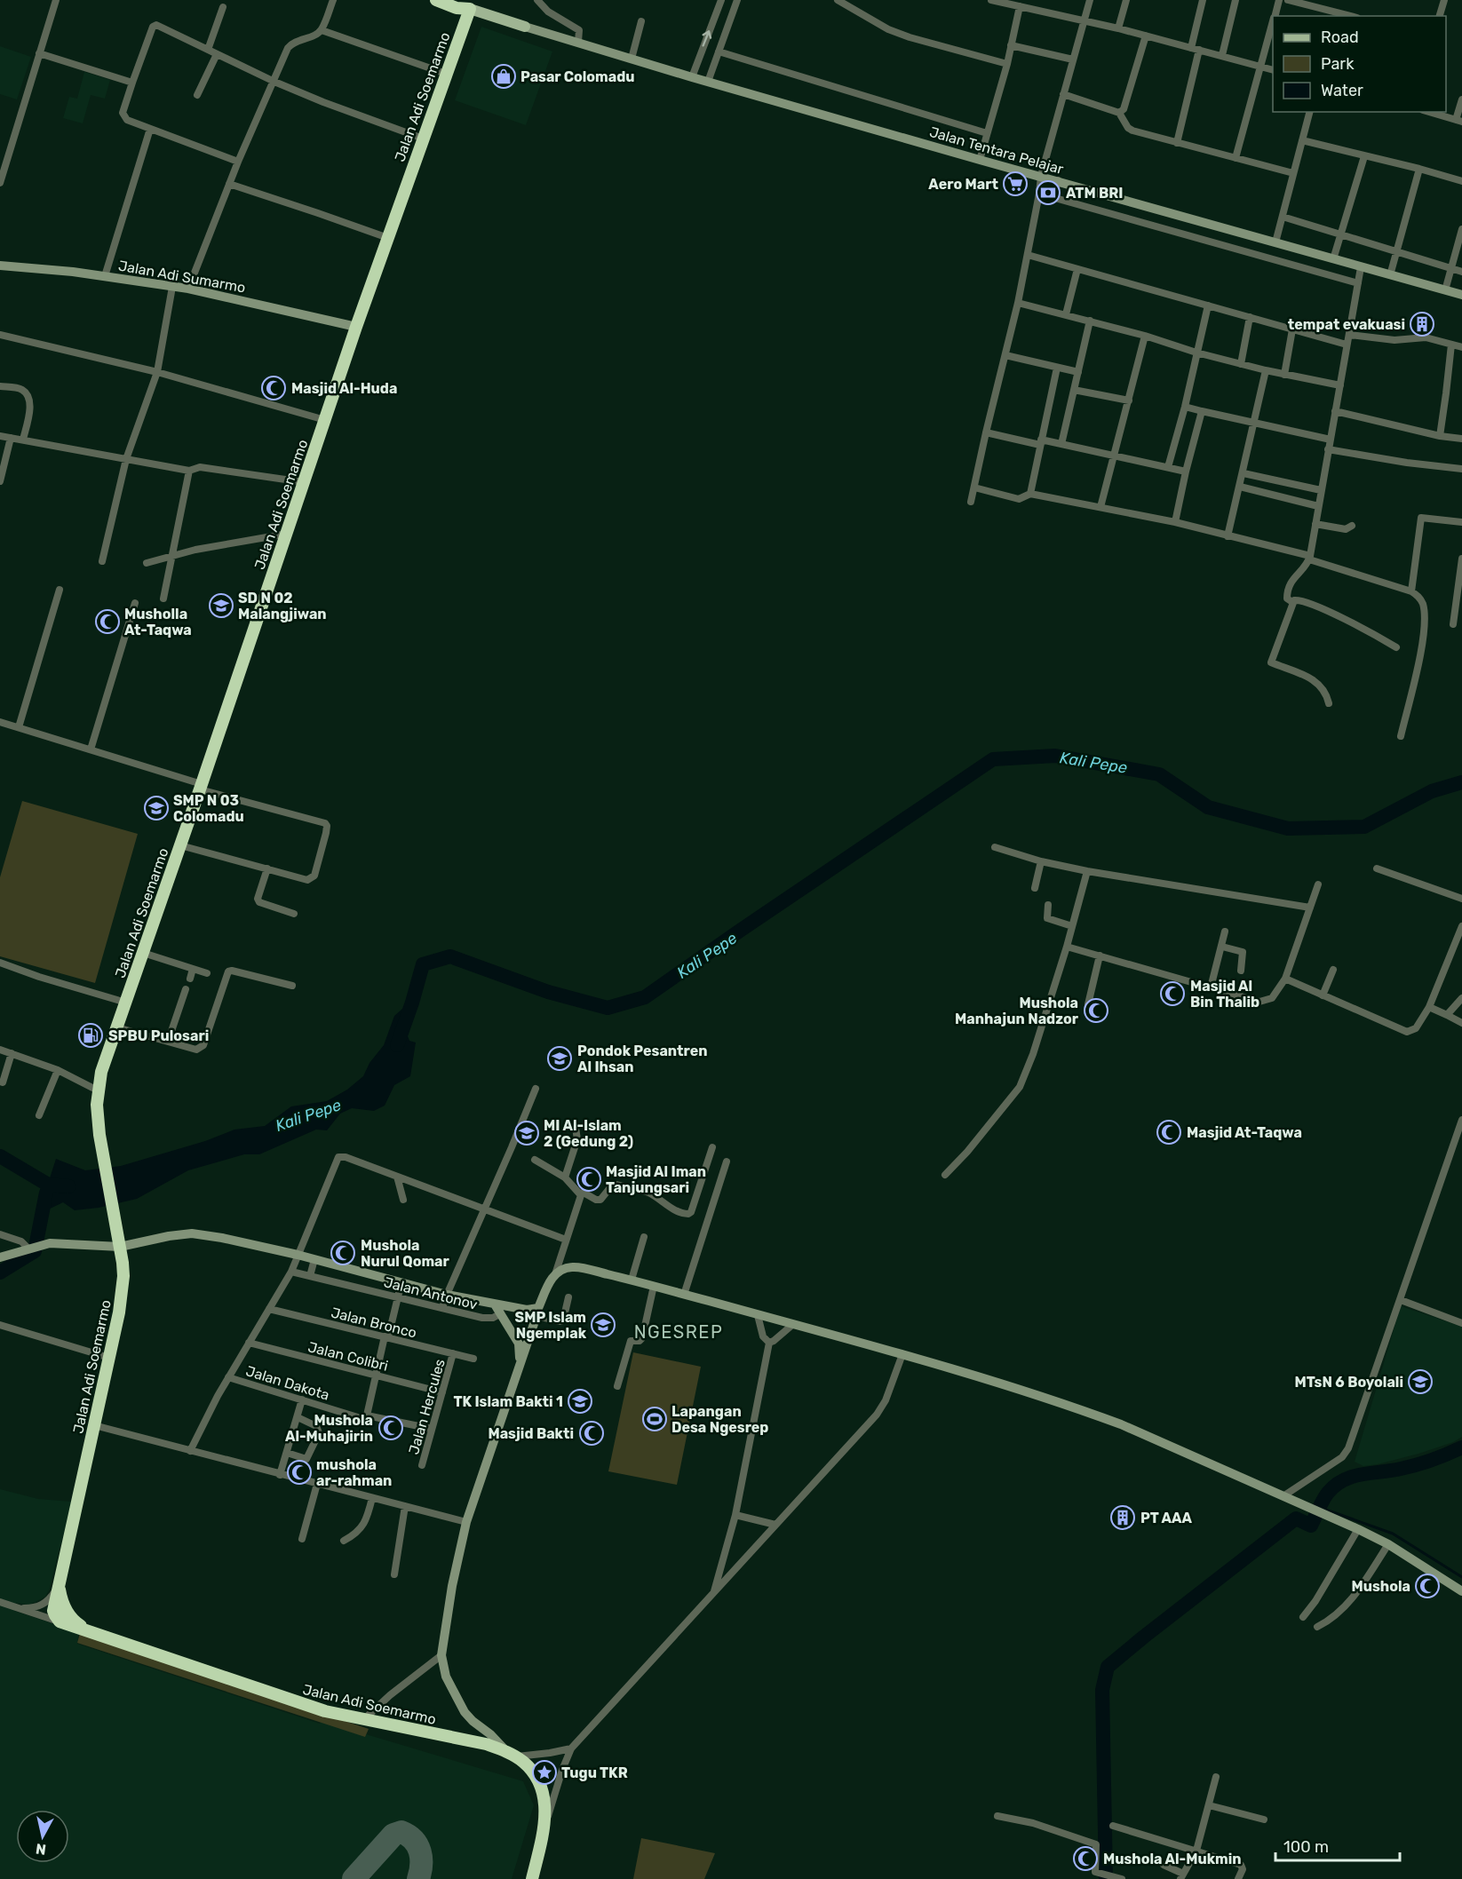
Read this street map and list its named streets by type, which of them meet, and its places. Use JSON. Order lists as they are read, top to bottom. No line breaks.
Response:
{"streets":{"highway":["Jalan Adi Soemarmo"],"main road":["Jalan Tentara Pelajar","Jalan Adi Sumarmo"],"street":["Jalan Antonov","Jalan Bronco","Jalan Colibri","Jalan Dakota","Jalan Hercules"]},"crossings":[["Jalan Adi Soemarmo","Jalan Adi Sumarmo"],["Jalan Bronco","Jalan Hercules"],["Jalan Colibri","Jalan Hercules"],["Jalan Dakota","Jalan Hercules"]],"districts":["NGESREP"],"water":["Kali Pepe"],"places":{"shop":["Pasar Colomadu"],"supermarket":["Aero Mart"],"bank":["ATM BRI"],"building":["tempat evakuasi","PT AAA"],"mosque":["Masjid Al-Huda","Musholla At-Taqwa","Masjid Al Bin Thalib","Mushola Manhajun Nadzor","Masjid At-Taqwa","Masjid Al Iman Tanjungsari","Mushola Nurul Qomar","Mushola Al-Muhajirin","Masjid Bakti","mushola ar-rahman","Mushola","Mushola Al-Mukmin"],"school or university":["SD N 02 Malangjiwan","SMP N 03 Colomadu","Pondok Pesantren Al Ihsan","MI Al-Islam 2 (Gedung 2)","SMP Islam Ngemplak","MTsN 6 Boyolali","TK Islam Bakti 1"],"fuel station":["SPBU Pulosari"],"sports":["Lapangan Desa Ngesrep"],"place":["Tugu TKR"]},"legend":["Road","Park","Water"],"scale_bar":"100 m","north":"bottom"}
